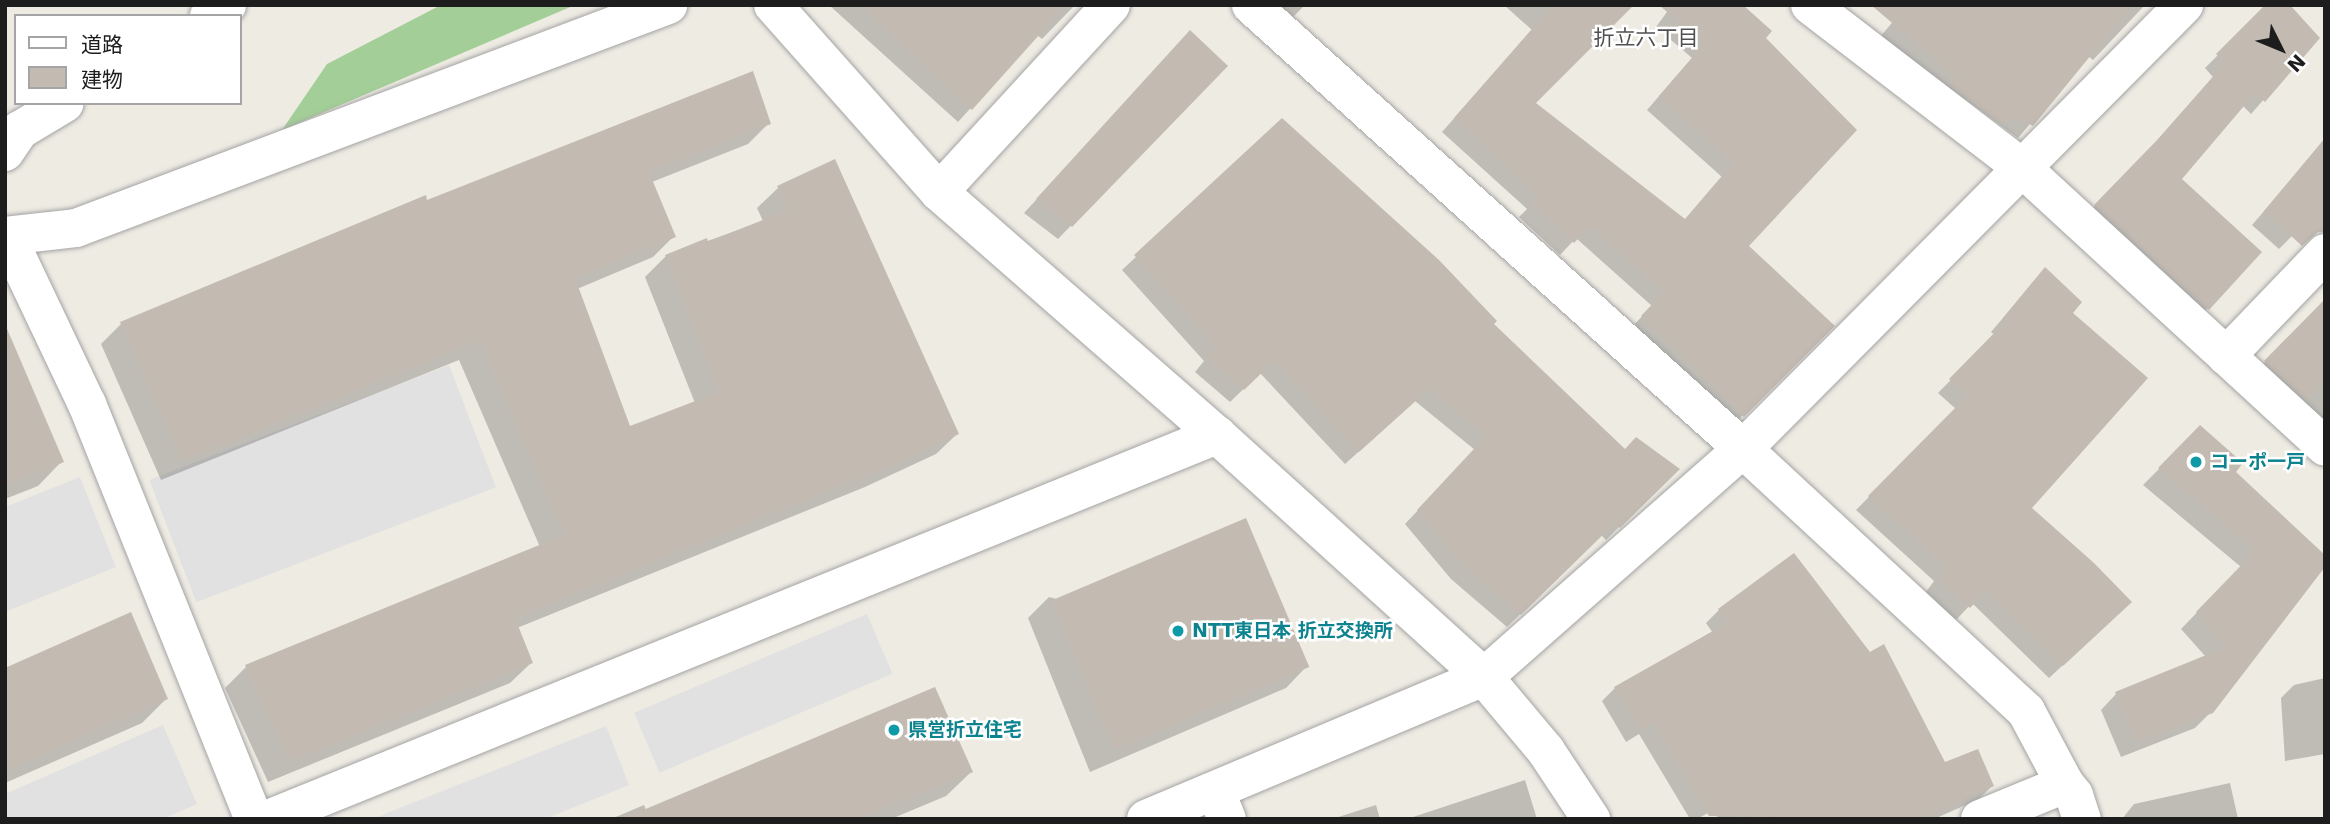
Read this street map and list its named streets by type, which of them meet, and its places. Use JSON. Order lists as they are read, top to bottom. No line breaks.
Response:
{"districts":["折立六丁目"],"places":["コーポ一戸","NTT東日本 折立交換所","県営折立住宅"],"legend":["道路","建物"],"north":"bottom right"}
